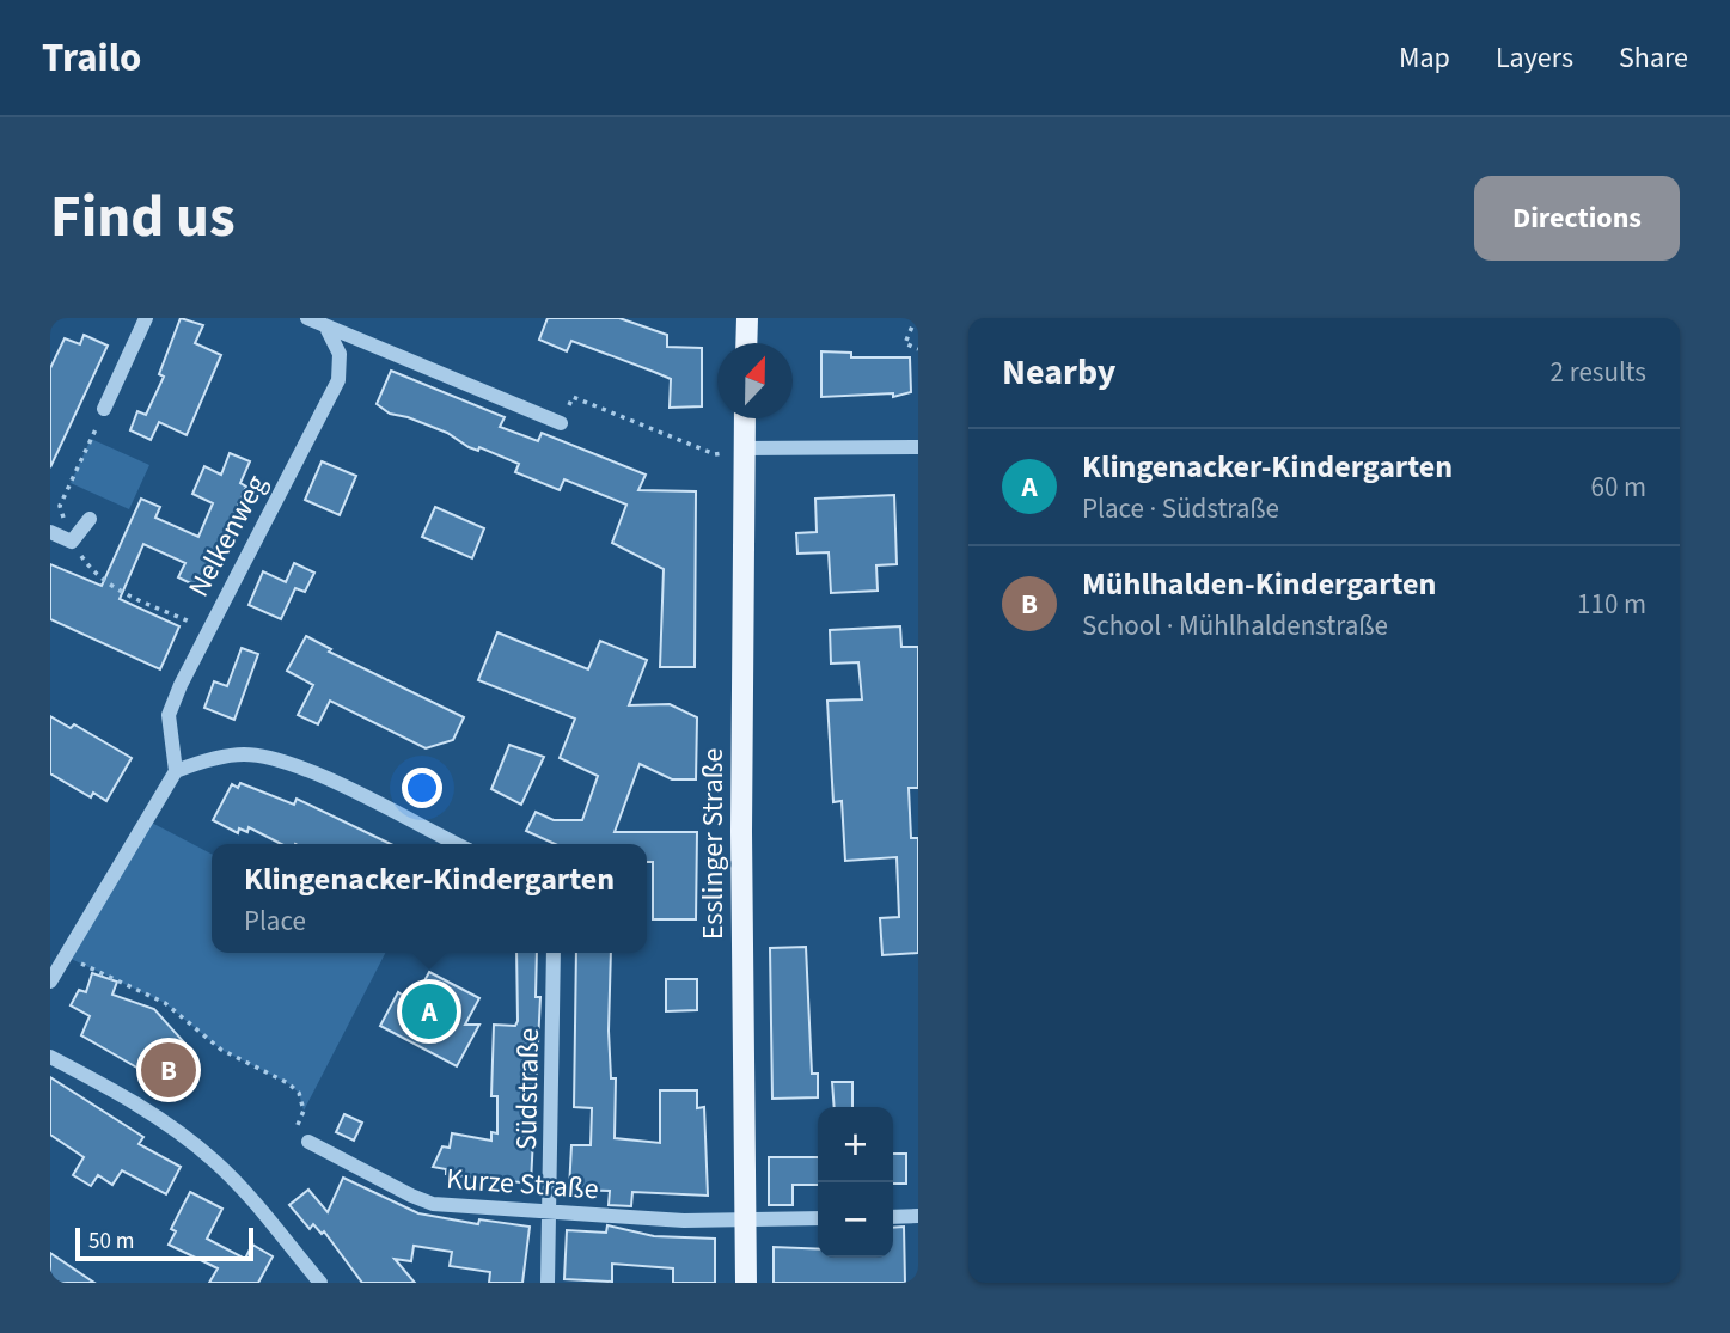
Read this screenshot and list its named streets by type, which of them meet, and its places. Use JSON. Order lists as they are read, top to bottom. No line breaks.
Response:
{"streets":{"main road":["Esslinger Straße"],"street":["Nelkenweg","Südstraße","Kurze Straße"]},"crossings":[["Esslinger Straße","Kurze Straße"],["Südstraße","Kurze Straße"]],"scale_bar":"50 m","north":"top","page":{"header":"Trailo","nav":["Map","Layers","Share"],"title":"Find us","buttons":"Directions","heading":["Nearby","2 results"],"list":[{"mark":"A","name":"Klingenacker-Kindergarten","note":"Place · Südstraße","value":"60 m"},{"mark":"B","name":"Mühlhalden-Kindergarten","note":"School · Mühlhaldenstraße","value":"110 m"}],"popup":["Klingenacker-Kindergarten","Place"],"pins":["A","B"],"map_buttons":["+","−"],"scale":"50 m"}}
